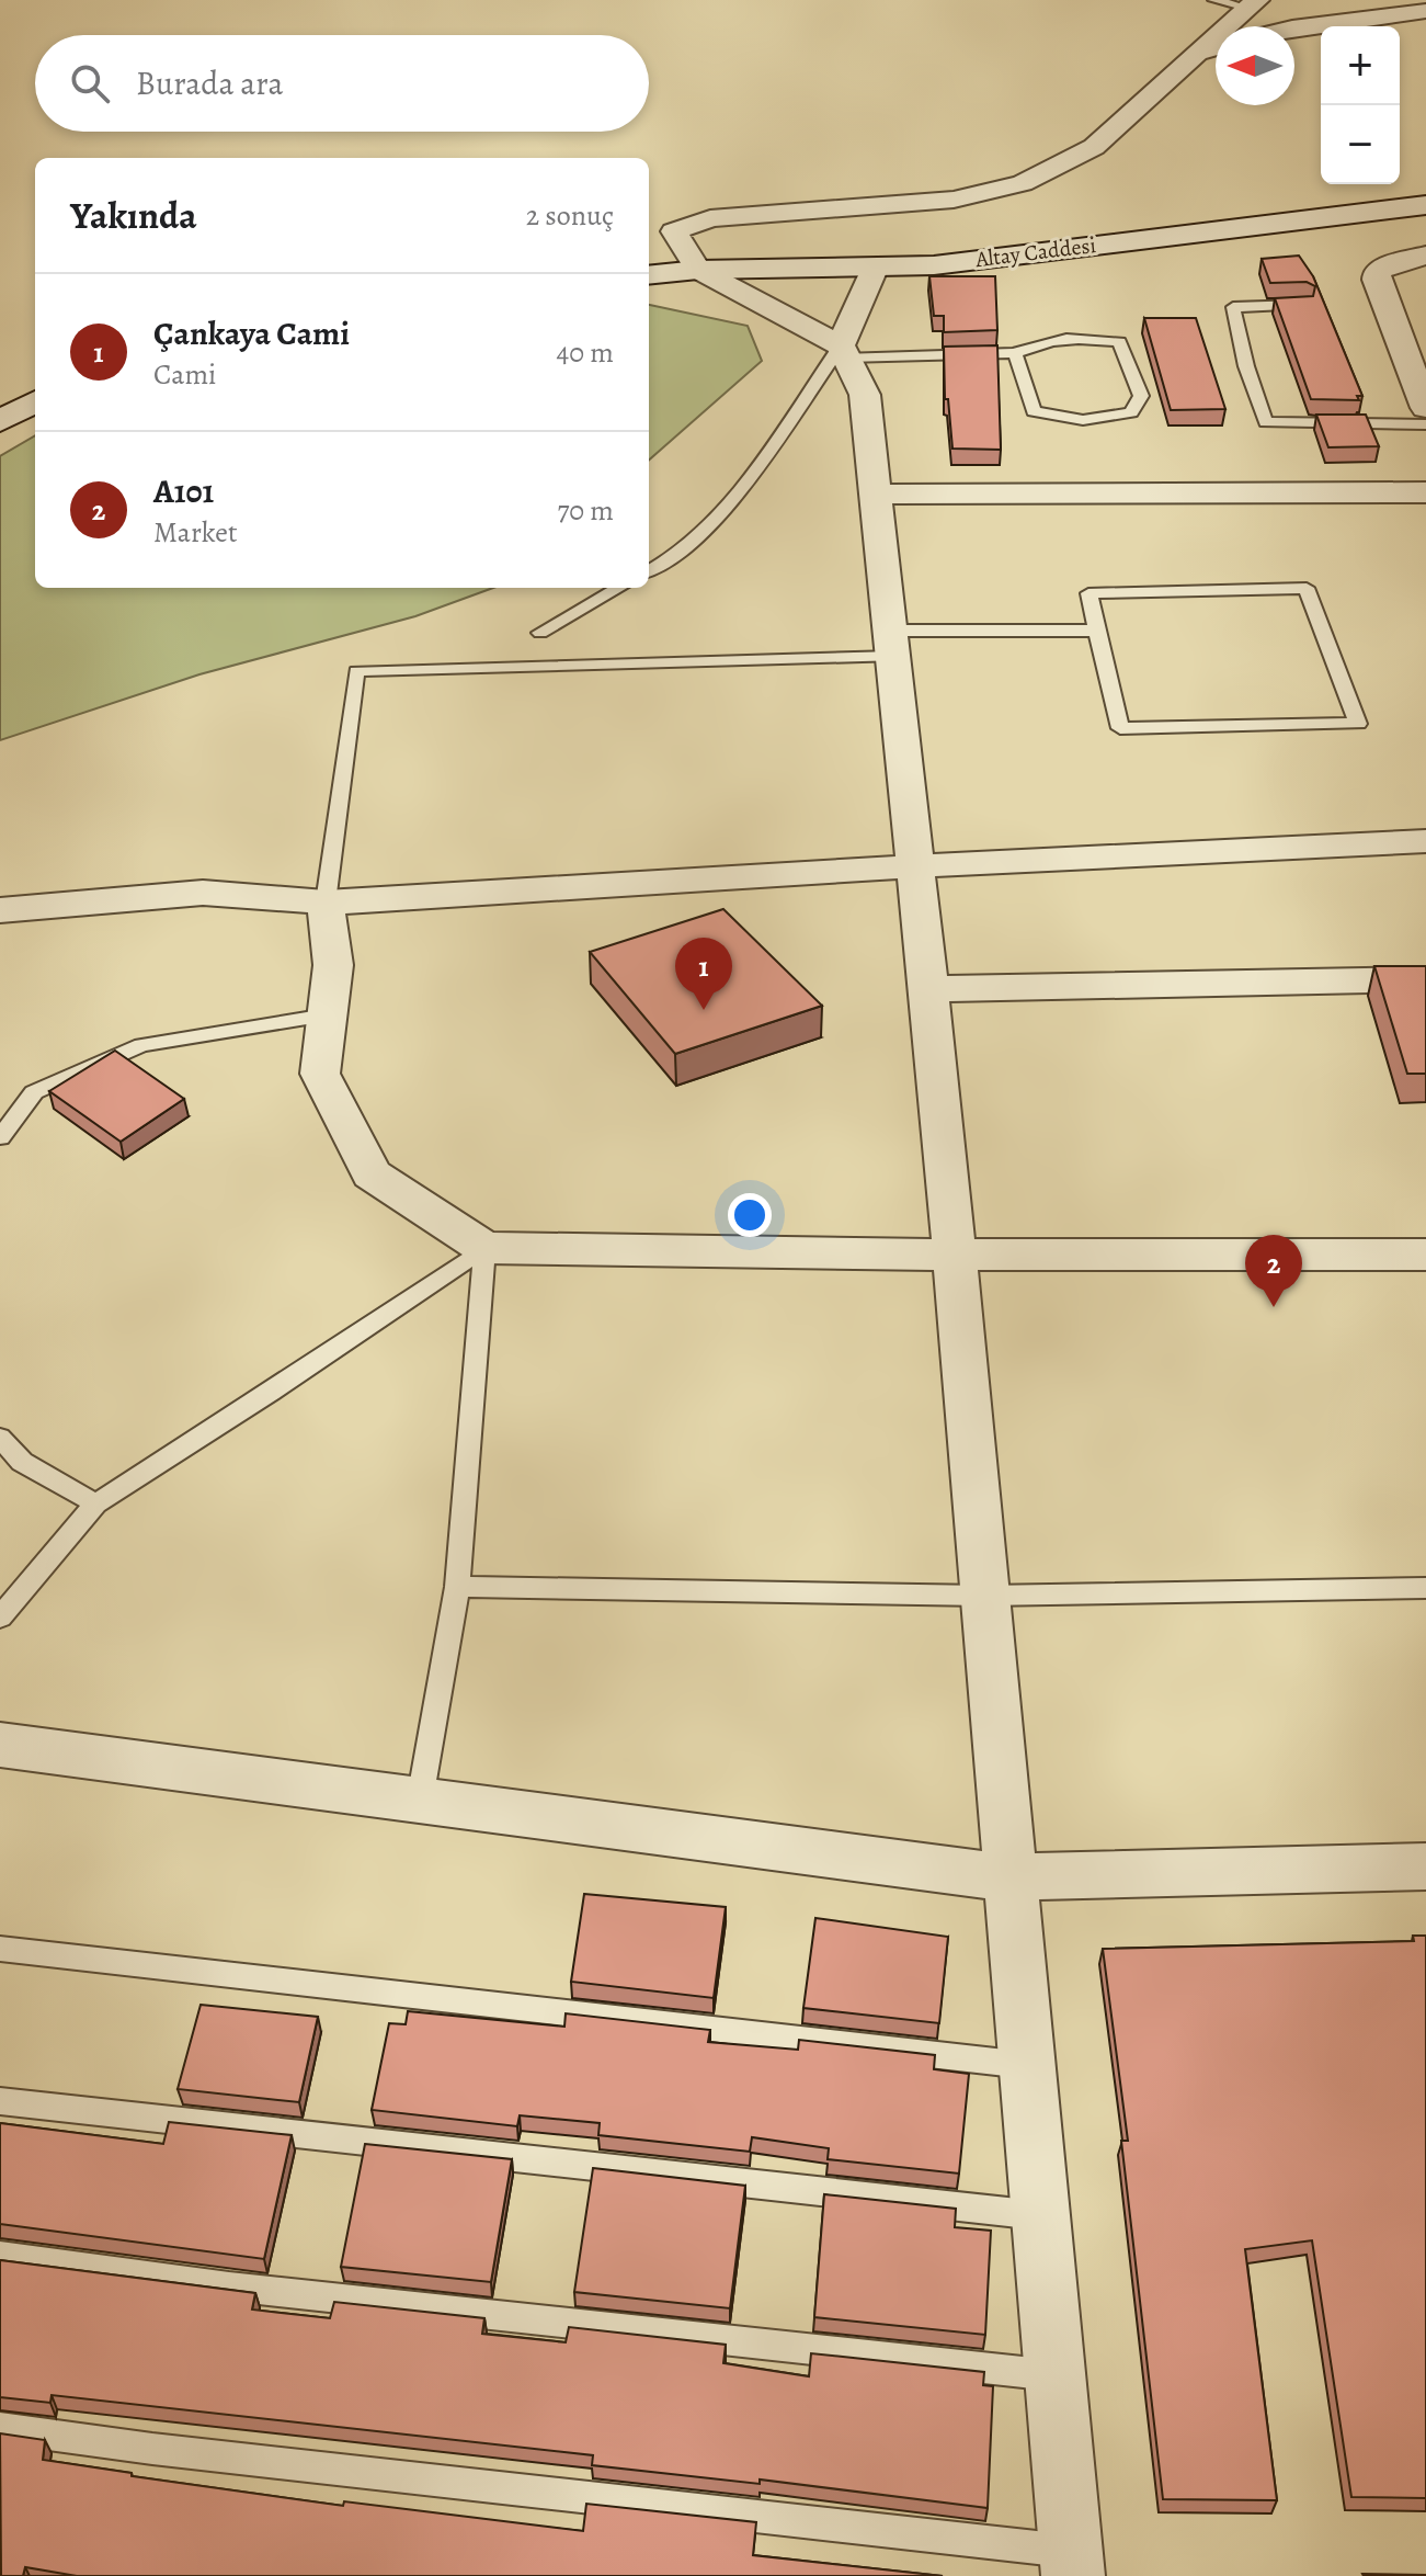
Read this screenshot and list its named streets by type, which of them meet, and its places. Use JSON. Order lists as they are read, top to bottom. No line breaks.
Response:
{"streets":{"main road":["Altay Caddesi"]},"north":"left","page":{"map_buttons":["+","−"],"search":"Burada ara","heading":["Yakında","2 sonuç"],"list":[{"mark":"1","name":"Çankaya Cami","note":"Cami","value":"40 m"},{"mark":"2","name":"A101","note":"Market","value":"70 m"}],"pins":["1","2"]}}
